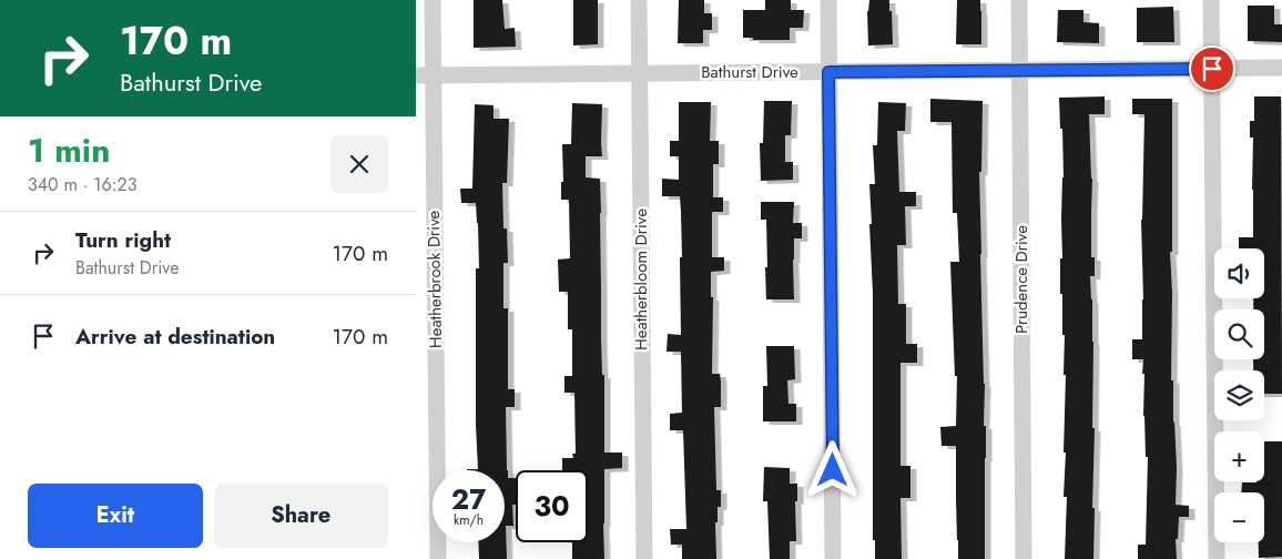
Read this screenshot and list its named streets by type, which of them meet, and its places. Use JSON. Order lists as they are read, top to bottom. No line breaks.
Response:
{"streets":{"street":["Bathurst Drive","Heatherbrook Drive","Heatherbloom Drive","Prudence Drive"]},"crossings":[["Bathurst Drive","Heatherbrook Drive"],["Bathurst Drive","Heatherbloom Drive"],["Bathurst Drive","Prudence Drive"]],"page":{"turn":["170 m","Bathurst Drive"],"heading":["1 min","340 m · 16:23"],"list":[{"name":"Turn right","note":"Bathurst Drive","value":"170 m"},{"name":"Arrive at destination","value":"170 m"}],"map_buttons":["+","−"],"speed":"27 km/h","limit":"30","buttons":["Exit","Share"]}}
